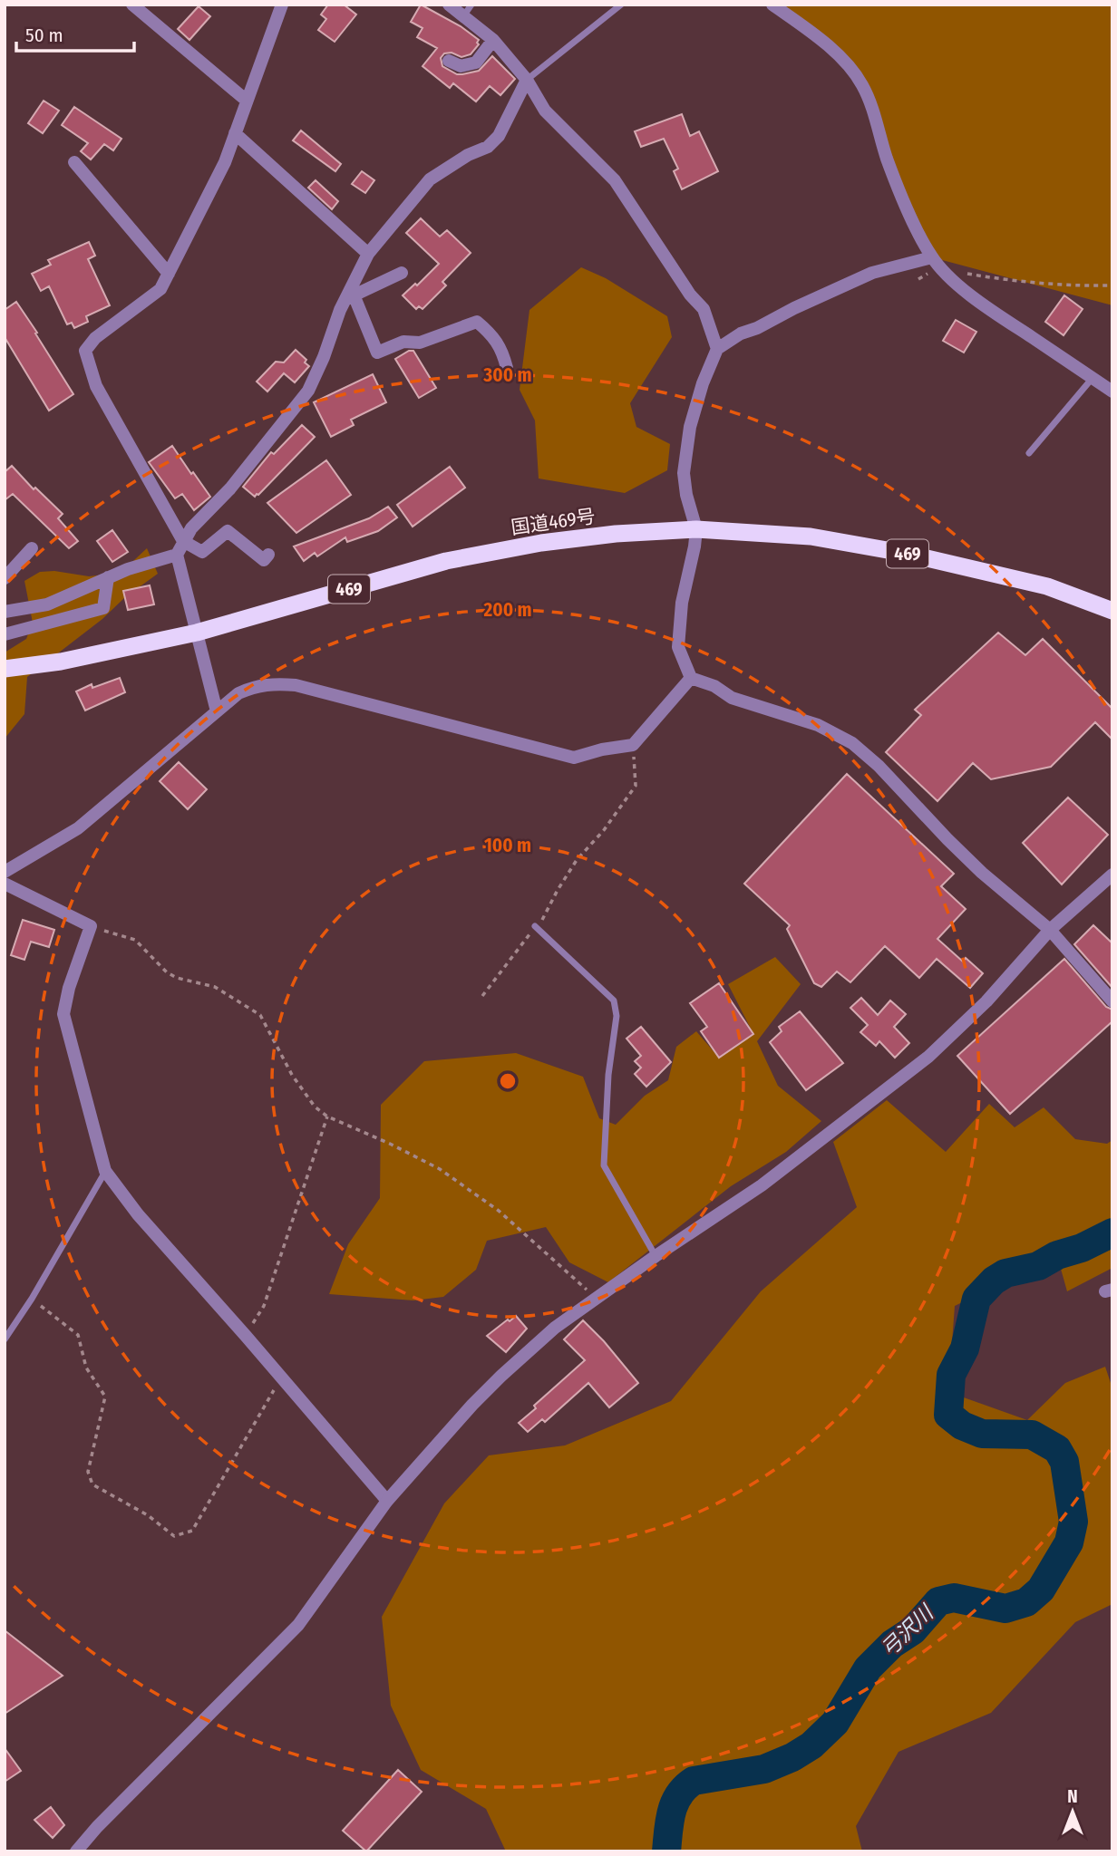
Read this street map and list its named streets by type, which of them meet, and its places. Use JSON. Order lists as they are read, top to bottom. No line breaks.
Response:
{"streets":{"highway":["国道469号","469"]},"water":["弓沢川"],"scale_bar":"50 m","north":"top","rings":["300 m","200 m","100 m"]}
